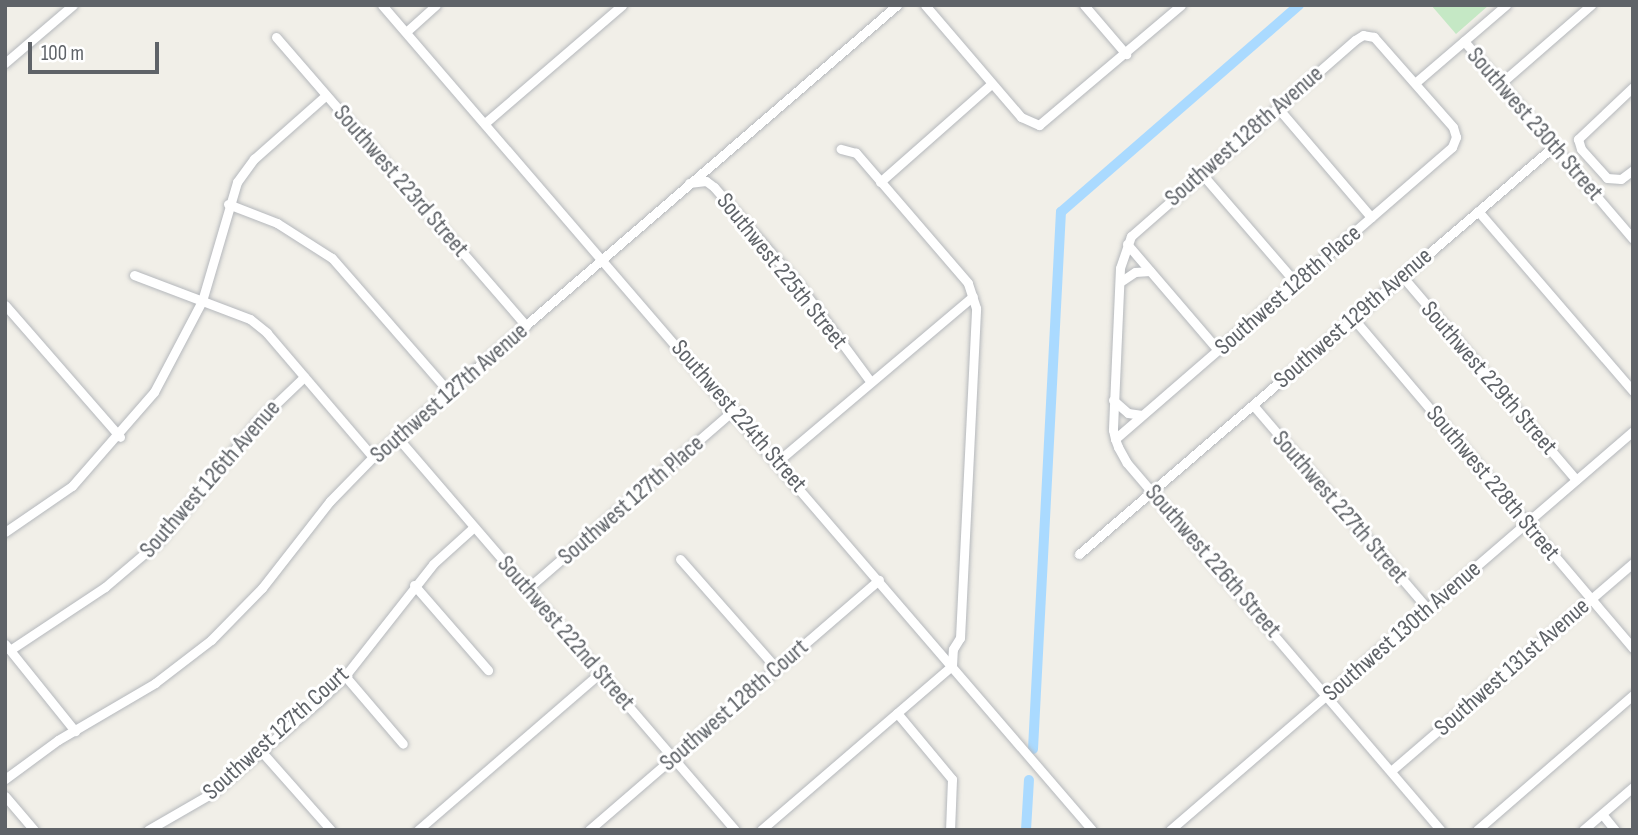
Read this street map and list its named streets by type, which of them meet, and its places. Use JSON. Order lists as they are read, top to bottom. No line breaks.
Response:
{"streets":{"street":["Southwest 230th Street","Southwest 128th Avenue","Southwest 223rd Street","Southwest 225th Street","Southwest 128th Place","Southwest 129th Avenue","Southwest 229th Street","Southwest 127th Avenue","Southwest 224th Street","Southwest 126th Avenue","Southwest 228th Street","Southwest 127th Place","Southwest 227th Street","Southwest 226th Street","Southwest 130th Avenue","Southwest 222nd Street","Southwest 131st Avenue","Southwest 128th Court","Southwest 127th Court"]},"crossings":[["Southwest 230th Street","Southwest 129th Avenue"],["Southwest 128th Avenue","Southwest 128th Place"],["Southwest 128th Avenue","Southwest 226th Street"],["Southwest 223rd Street","Southwest 127th Avenue"],["Southwest 225th Street","Southwest 127th Avenue"],["Southwest 128th Place","Southwest 226th Street"],["Southwest 129th Avenue","Southwest 229th Street"],["Southwest 129th Avenue","Southwest 228th Street"],["Southwest 129th Avenue","Southwest 227th Street"],["Southwest 129th Avenue","Southwest 226th Street"],["Southwest 229th Street","Southwest 130th Avenue"],["Southwest 127th Avenue","Southwest 224th Street"],["Southwest 127th Avenue","Southwest 222nd Street"],["Southwest 224th Street","Southwest 127th Place"],["Southwest 224th Street","Southwest 128th Court"],["Southwest 228th Street","Southwest 130th Avenue"],["Southwest 228th Street","Southwest 131st Avenue"],["Southwest 127th Place","Southwest 222nd Street"],["Southwest 227th Street","Southwest 130th Avenue"],["Southwest 226th Street","Southwest 130th Avenue"],["Southwest 226th Street","Southwest 131st Avenue"],["Southwest 222nd Street","Southwest 128th Court"],["Southwest 222nd Street","Southwest 127th Court"]],"scale_bar":"100 m"}
